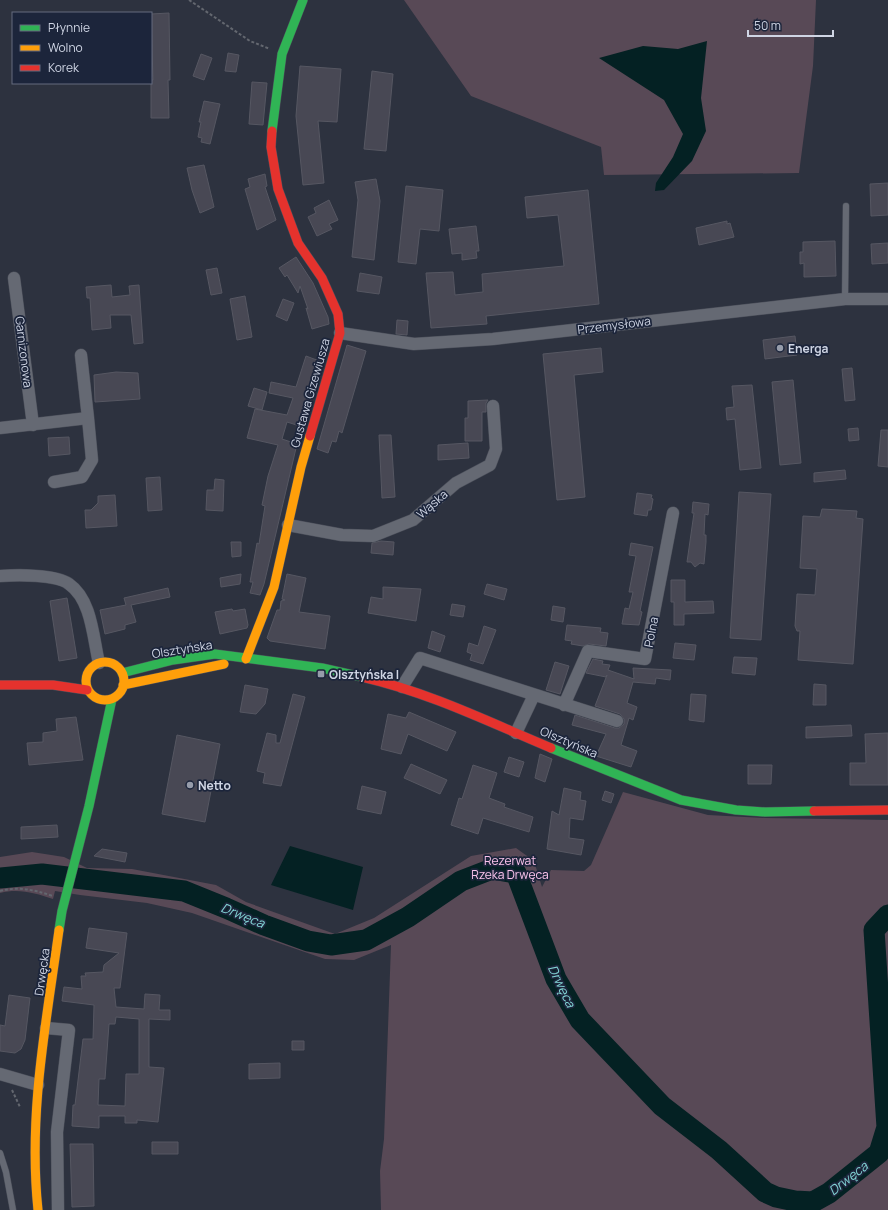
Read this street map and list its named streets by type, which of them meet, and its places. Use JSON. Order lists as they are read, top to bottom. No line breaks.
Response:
{"streets":{"street":["Przemysłowa","Garnizonowa","Gustawa Gizewiusza","Wąska","Polna","Olsztyńska","Drwęcka"]},"crossings":[["Przemysłowa","Gustawa Gizewiusza"],["Gustawa Gizewiusza","Wąska"],["Gustawa Gizewiusza","Olsztyńska"],["Olsztyńska","Drwęcka"]],"water":["Drwęca"],"parks":["Rezerwat Rzeka Drwęca"],"places":{"other":["Energa","Netto"],"transit":["Olsztyńska I"]},"legend":["Płynnie","Wolno","Korek"],"scale_bar":"50 m"}
